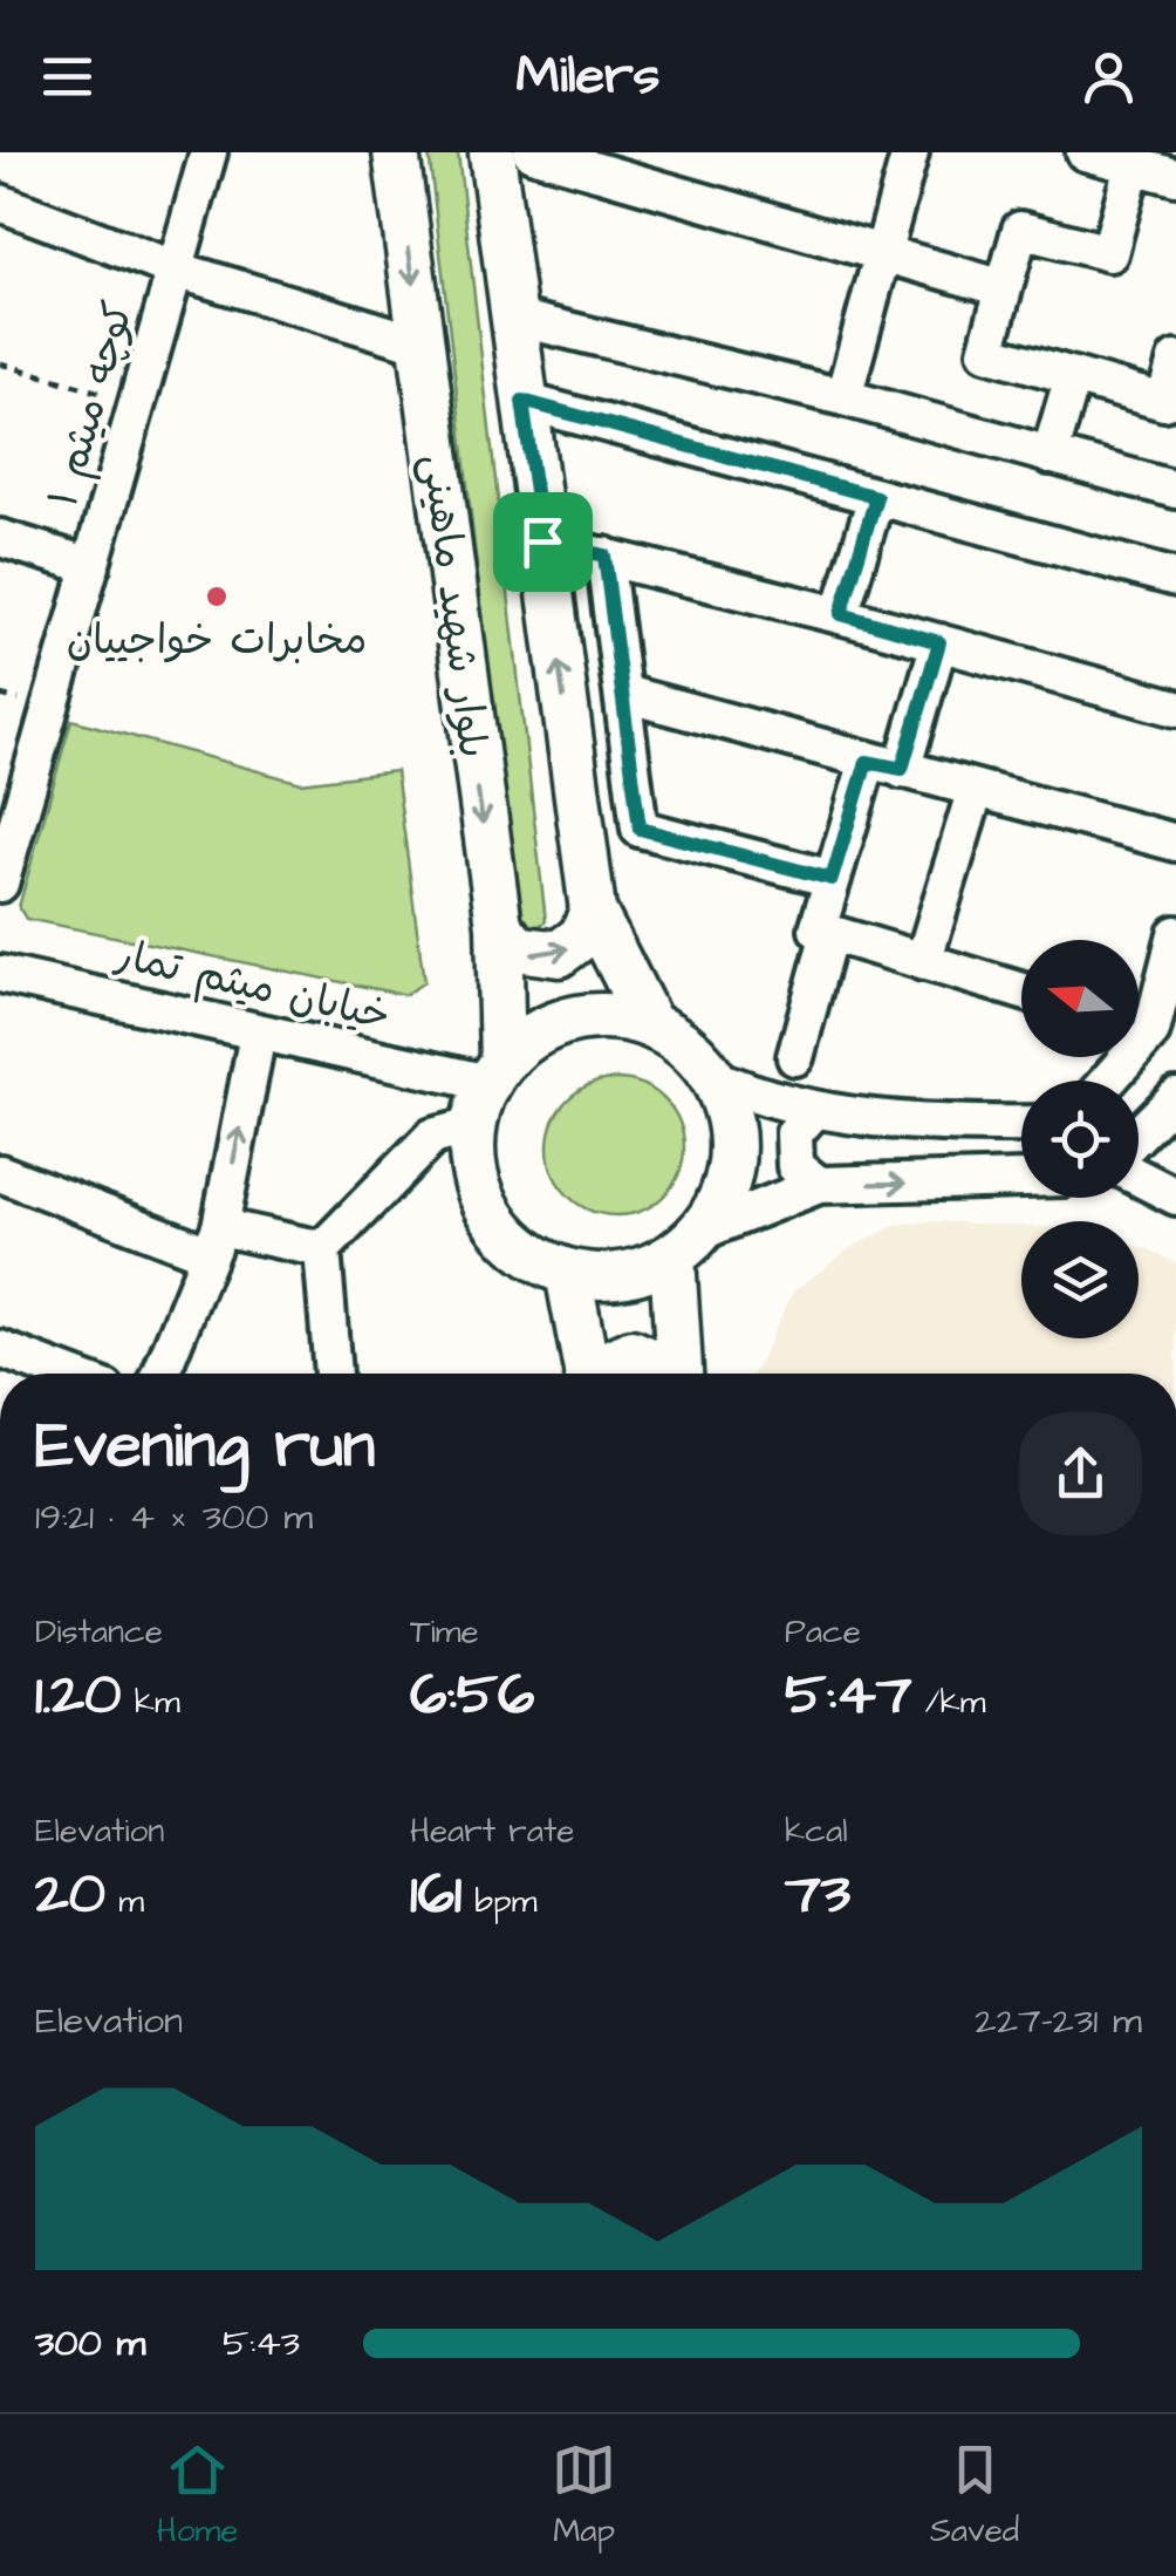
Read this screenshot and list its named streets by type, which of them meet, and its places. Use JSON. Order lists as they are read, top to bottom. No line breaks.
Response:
{"streets":{"main road":["بلوار شهید ماهینی"],"street":["کوچه میثم ۱","خیابان میثم تمار"]},"crossings":[["بلوار شهید ماهینی","خیابان میثم تمار"]],"places":["مخابرات خواجییان"],"north":"left","page":{"header":"Milers","heading":["Evening run","19:21 · 4 × 300 m"],"stats":[["Distance","1.20 km"],["Time","6:56"],["Pace","5:47 /km"],["Elevation","20 m"],["Heart rate","161 bpm"],["kcal","73"]],"chart":["Elevation","227–231 m"],"list":[{"name":"300 m","note":"5:43"}],"tabs":["Home","Map","Saved"]}}
